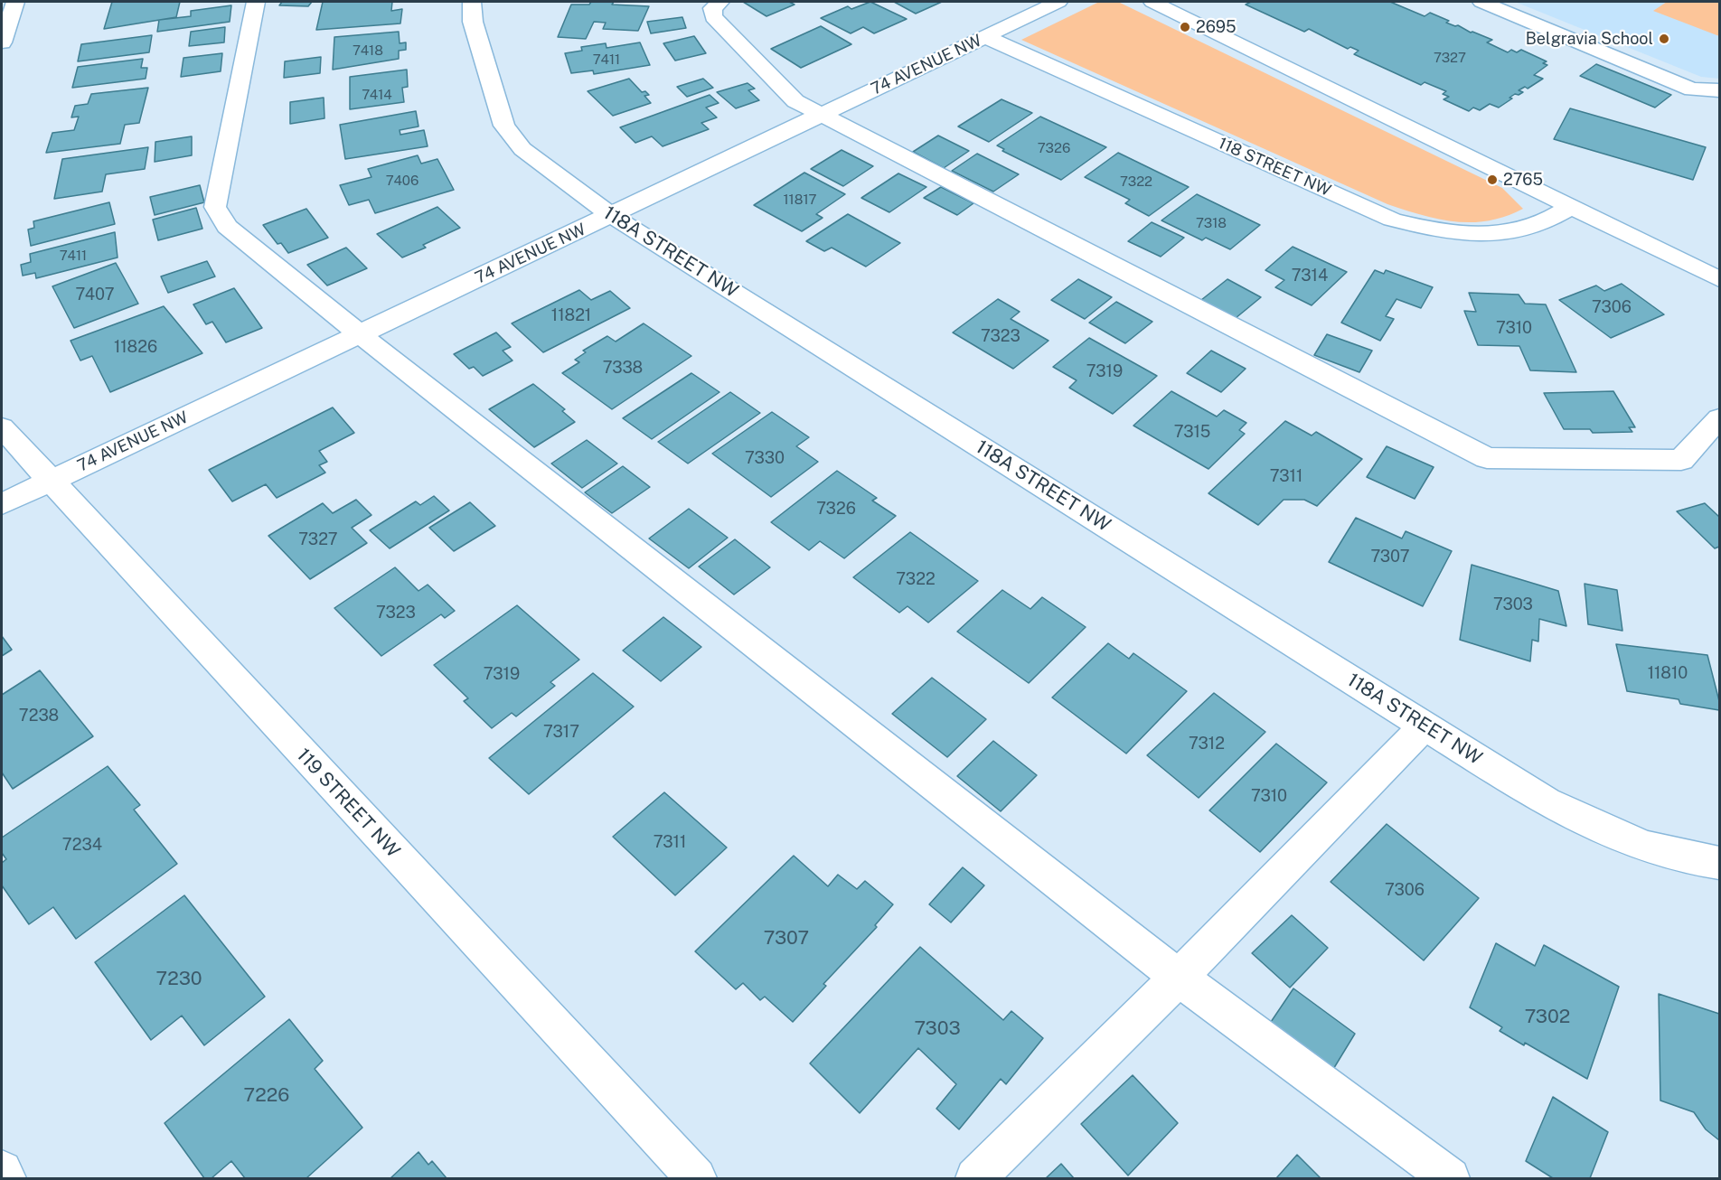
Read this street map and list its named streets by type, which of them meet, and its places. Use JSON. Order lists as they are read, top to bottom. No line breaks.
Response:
{"streets":{"street":["74 AVENUE NW","118 STREET NW","118A STREET NW","119 STREET NW"]},"crossings":[["74 AVENUE NW","118 STREET NW"],["74 AVENUE NW","118A STREET NW"],["74 AVENUE NW","119 STREET NW"]],"places":["2695","Belgravia School","2765"],"house_numbers":["7418","7327","7411","7414","7326","7406","7322","11817","7318","7411","7314","7407","7306","11821","7310","7323","11826","7338","7319","7315","7330","7311","7326","7327","7307","7322","7303","7323","11810","7319","7238","7317","7312","7310","7311","7234","7306","7307","7230","7302","7303","7226"]}
